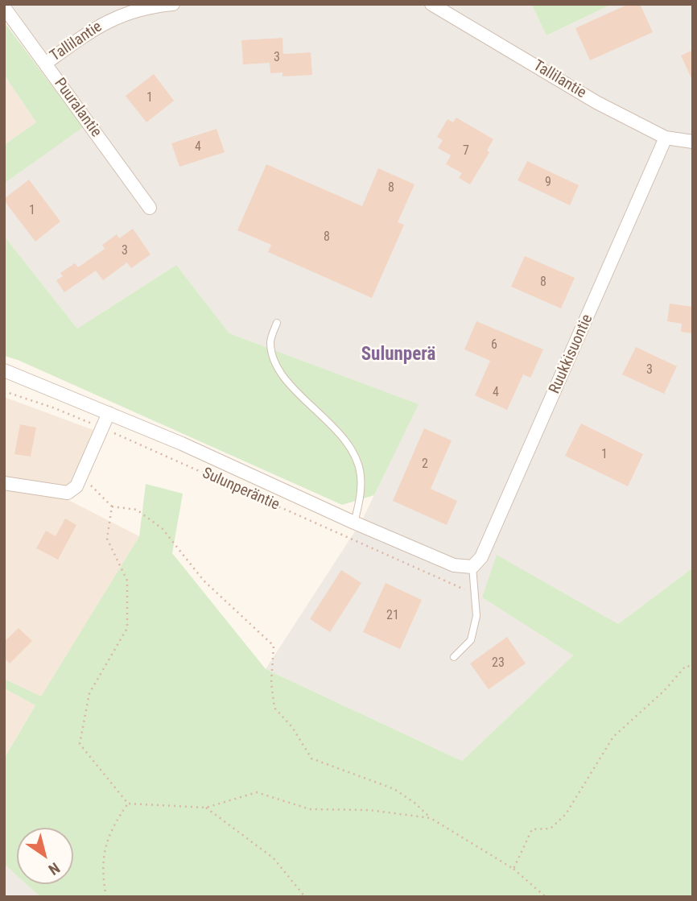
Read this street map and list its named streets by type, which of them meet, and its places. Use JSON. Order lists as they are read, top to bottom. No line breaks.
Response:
{"streets":{"street":["Tallilantie","Puuralantie","Ruukkisuontie","Sulunperäntie"]},"crossings":[["Tallilantie","Puuralantie"],["Tallilantie","Ruukkisuontie"],["Ruukkisuontie","Sulunperäntie"]],"districts":["Sulunperä"],"house_numbers":["3","1","4","7","9","8","1","8","3","8","6","3","4","1","2","21","23"],"north":"bottom right"}
